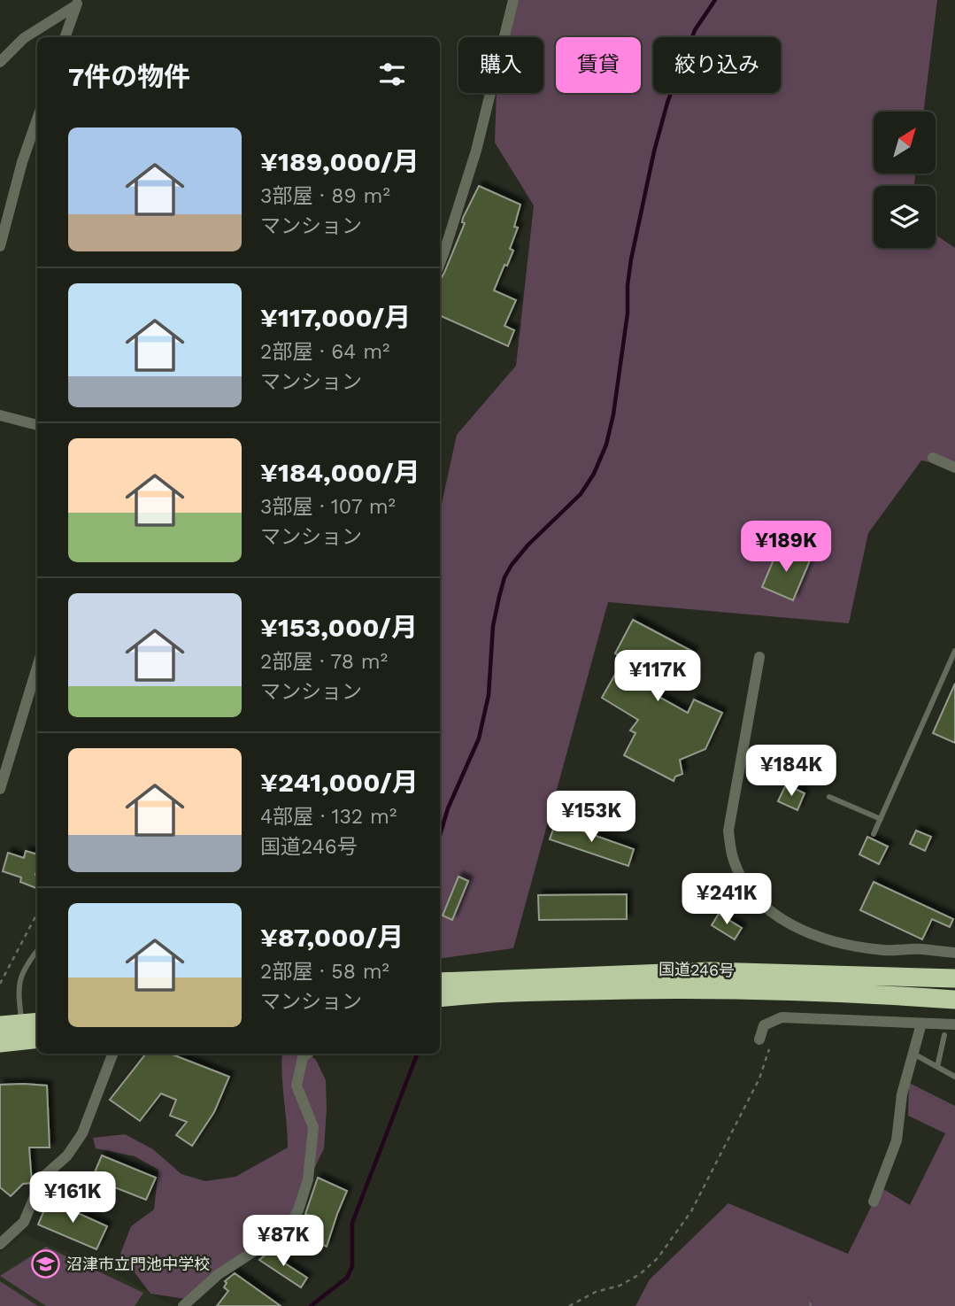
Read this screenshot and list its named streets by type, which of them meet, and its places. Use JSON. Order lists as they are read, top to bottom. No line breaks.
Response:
{"streets":{"highway":["国道246号"]},"places":{"school or university":["沼津市立門池中学校"]},"north":"top right","page":{"chip":["購入","賃貸","絞り込み"],"heading":"7件の物件","list":[{"name":"¥189,000/月","note":"3部屋 · 89 m² · マンション"},{"name":"¥117,000/月","note":"2部屋 · 64 m² · マンション"},{"name":"¥184,000/月","note":"3部屋 · 107 m² · マンション"},{"name":"¥153,000/月","note":"2部屋 · 78 m² · マンション"},{"name":"¥241,000/月","note":"4部屋 · 132 m² · 国道246号"},{"name":"¥87,000/月","note":"2部屋 · 58 m² · マンション"}],"price":["¥189K","¥117K","¥184K","¥153K","¥241K","¥161K","¥87K"]}}
